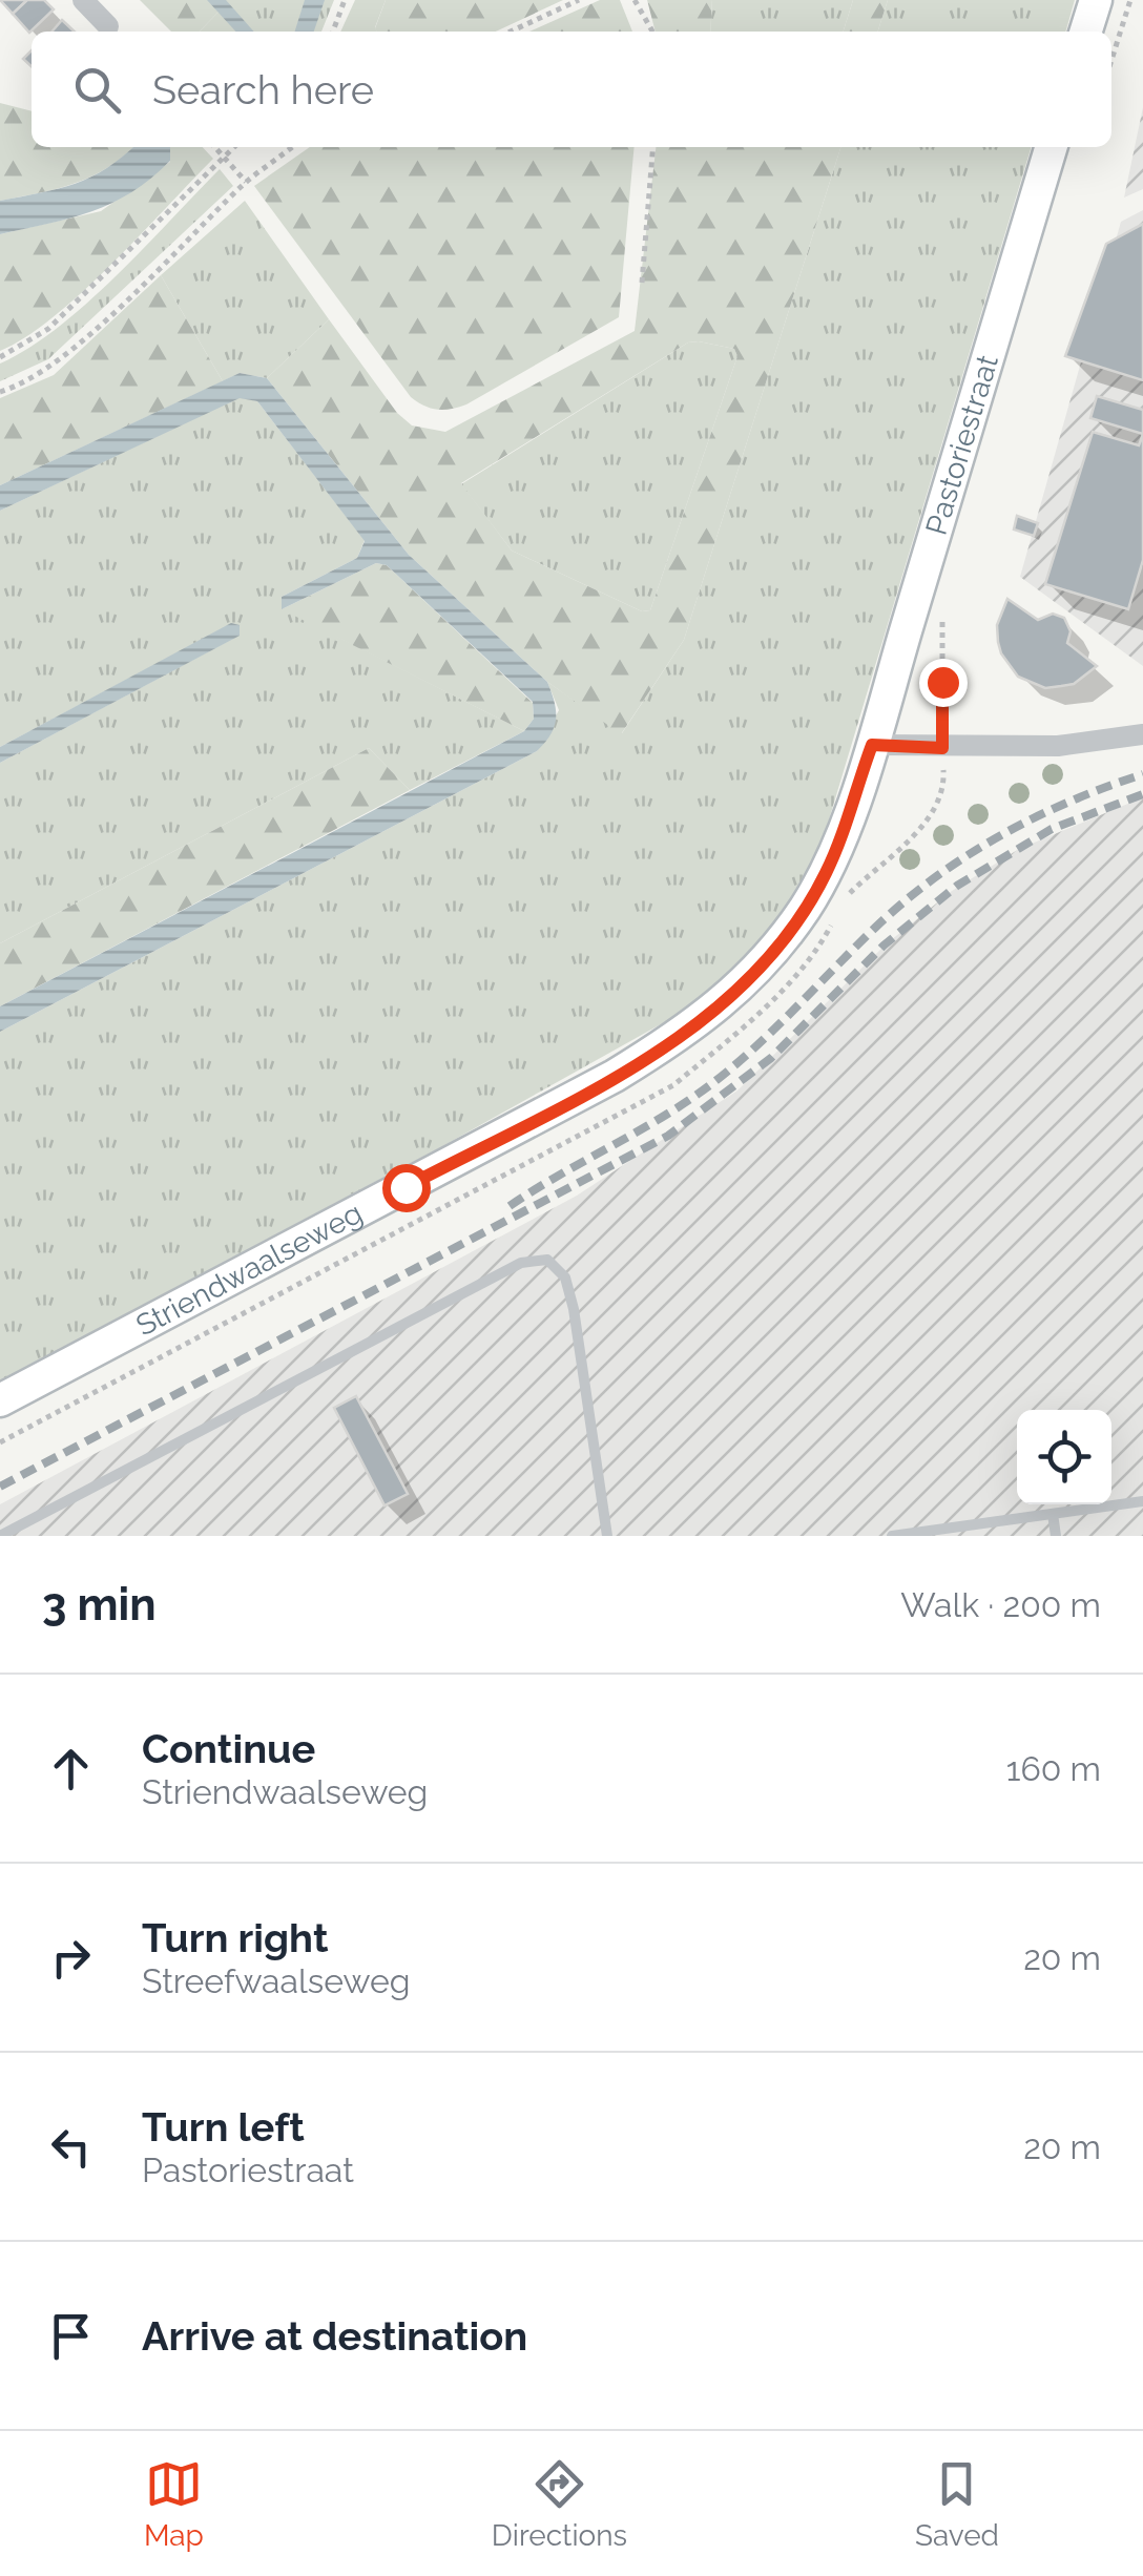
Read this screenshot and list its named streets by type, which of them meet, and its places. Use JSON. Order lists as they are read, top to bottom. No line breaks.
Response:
{"streets":{"street":["Pastoriestraat","Striendwaalseweg"]},"crossings":[["Pastoriestraat","Striendwaalseweg"]],"page":{"search":"Search here","heading":["3 min","Walk · 200 m"],"list":[["Continue","Striendwaalseweg","160 m"],["Turn right","Streefwaalseweg","20 m"],["Turn left","Pastoriestraat","20 m"],"Arrive at destination"],"nav":["Map","Directions","Saved"]}}
